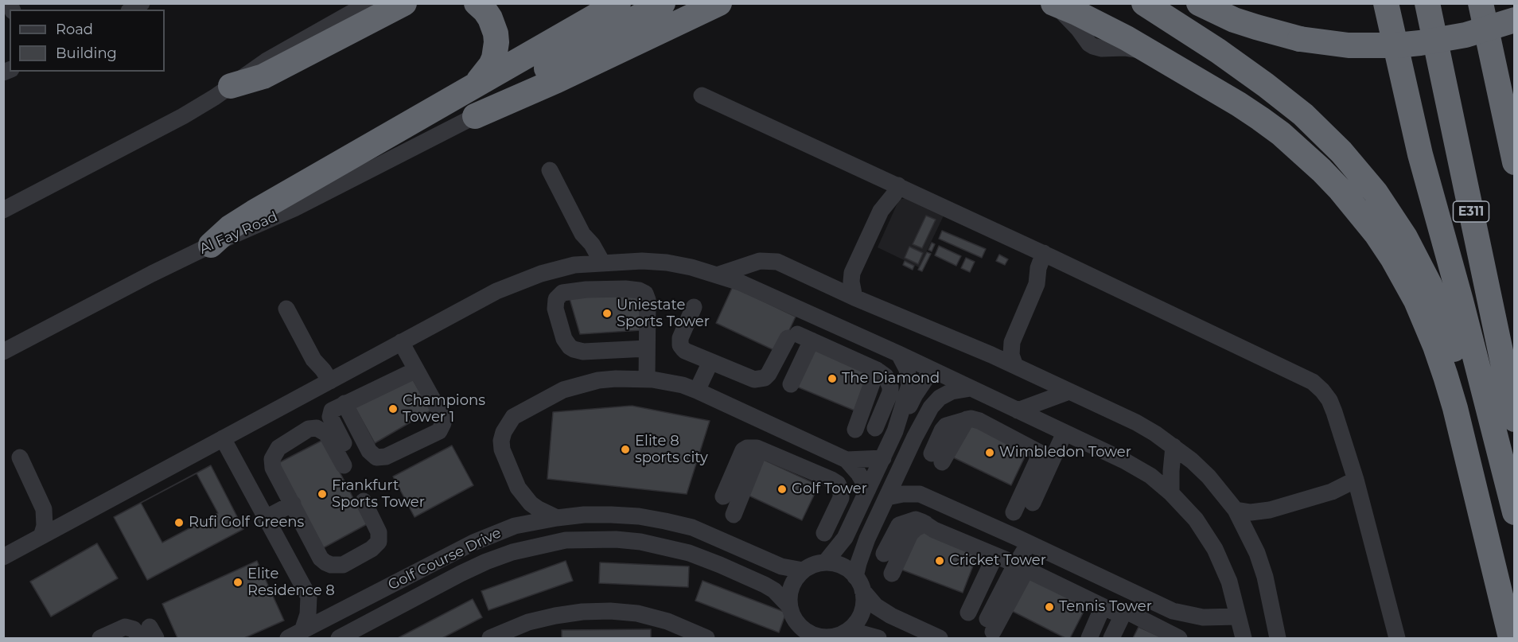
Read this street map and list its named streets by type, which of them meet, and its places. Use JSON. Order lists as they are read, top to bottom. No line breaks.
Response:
{"streets":{"highway":["E311"],"street":["Al Fay Road","Golf Course Drive"]},"places":["Uniestate Sports Tower","The Diamond","Champions Tower 1","Elite 8 sports city","Wimbledon Tower","Golf Tower","Frankfurt Sports Tower","Rufi Golf Greens","Cricket Tower","Elite Residence 8","Tennis Tower"],"legend":["Road","Building"]}
